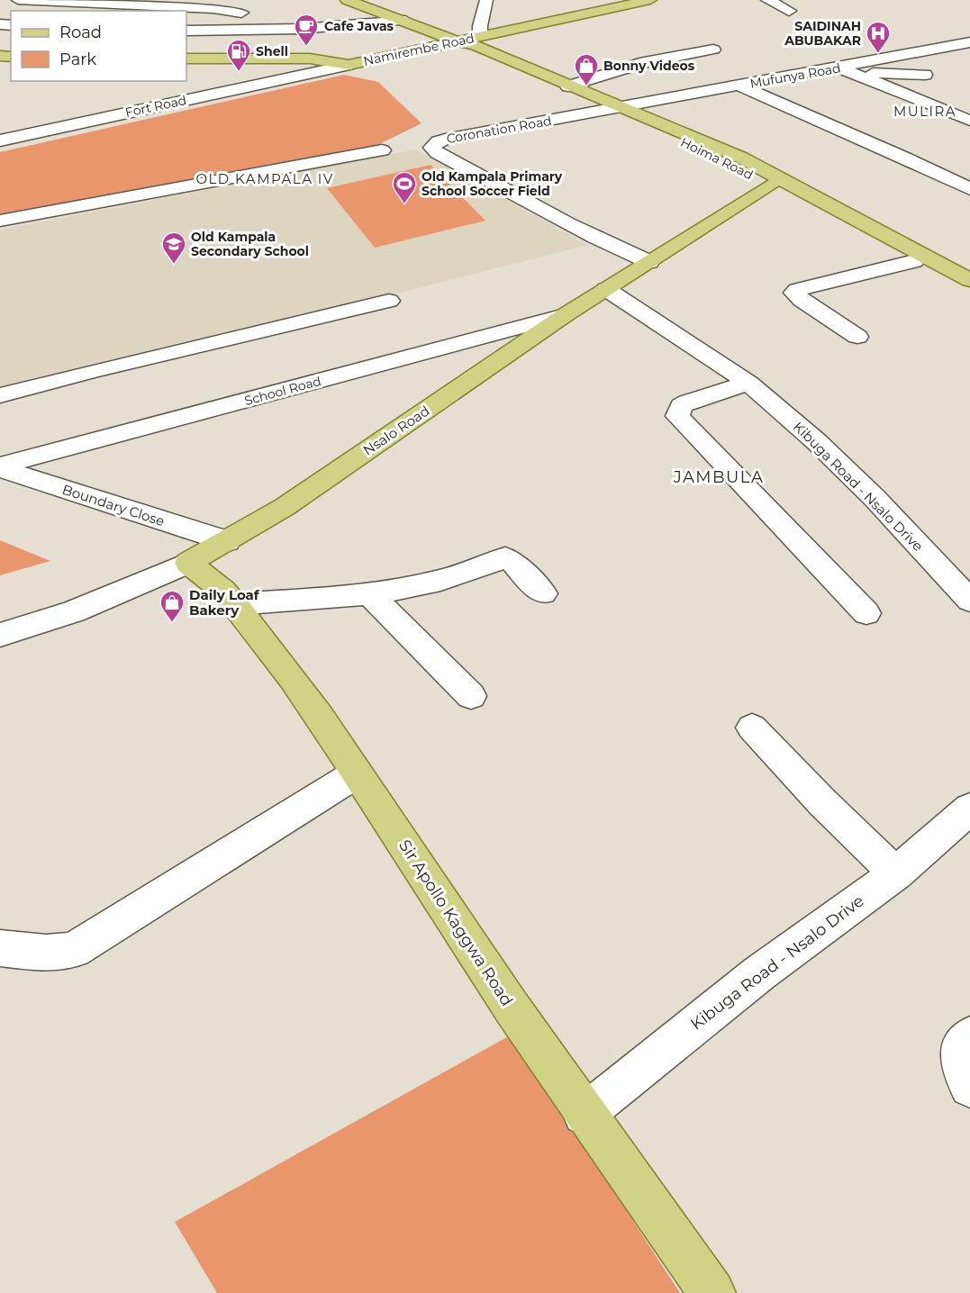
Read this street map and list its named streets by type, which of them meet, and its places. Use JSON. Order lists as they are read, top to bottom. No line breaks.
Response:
{"streets":{"main road":["Namirembe Road","Hoima Road","Nsalo Road","Sir Apollo Kaggwa Road"],"street":["Mufunya Road","Fort Road","Coronation Road","School Road","Kibuga Road - Nsalo Drive","Boundary Close"]},"crossings":[["Namirembe Road","Fort Road"],["Namirembe Road","Hoima Road"],["Mufunya Road","Coronation Road"],["Mufunya Road","Hoima Road"],["Coronation Road","Hoima Road"],["Coronation Road","Nsalo Road"],["Hoima Road","Nsalo Road"],["School Road","Nsalo Road"],["School Road","Boundary Close"],["Nsalo Road","Kibuga Road - Nsalo Drive"],["Nsalo Road","Boundary Close"],["Nsalo Road","Sir Apollo Kaggwa Road"],["Kibuga Road - Nsalo Drive","Sir Apollo Kaggwa Road"]],"districts":["MULIRA","OLD KAMPALA IV","JAMBULA"],"places":{"cafe":["Cafe Javas"],"hospital":["SAIDINAH ABUBAKAR"],"fuel station":["Shell"],"shop":["Bonny Videos","Daily Loaf Bakery"],"sports":["Old Kampala Primary School Soccer Field"],"school or university":["Old Kampala Secondary School"]},"legend":["Road","Park"]}
